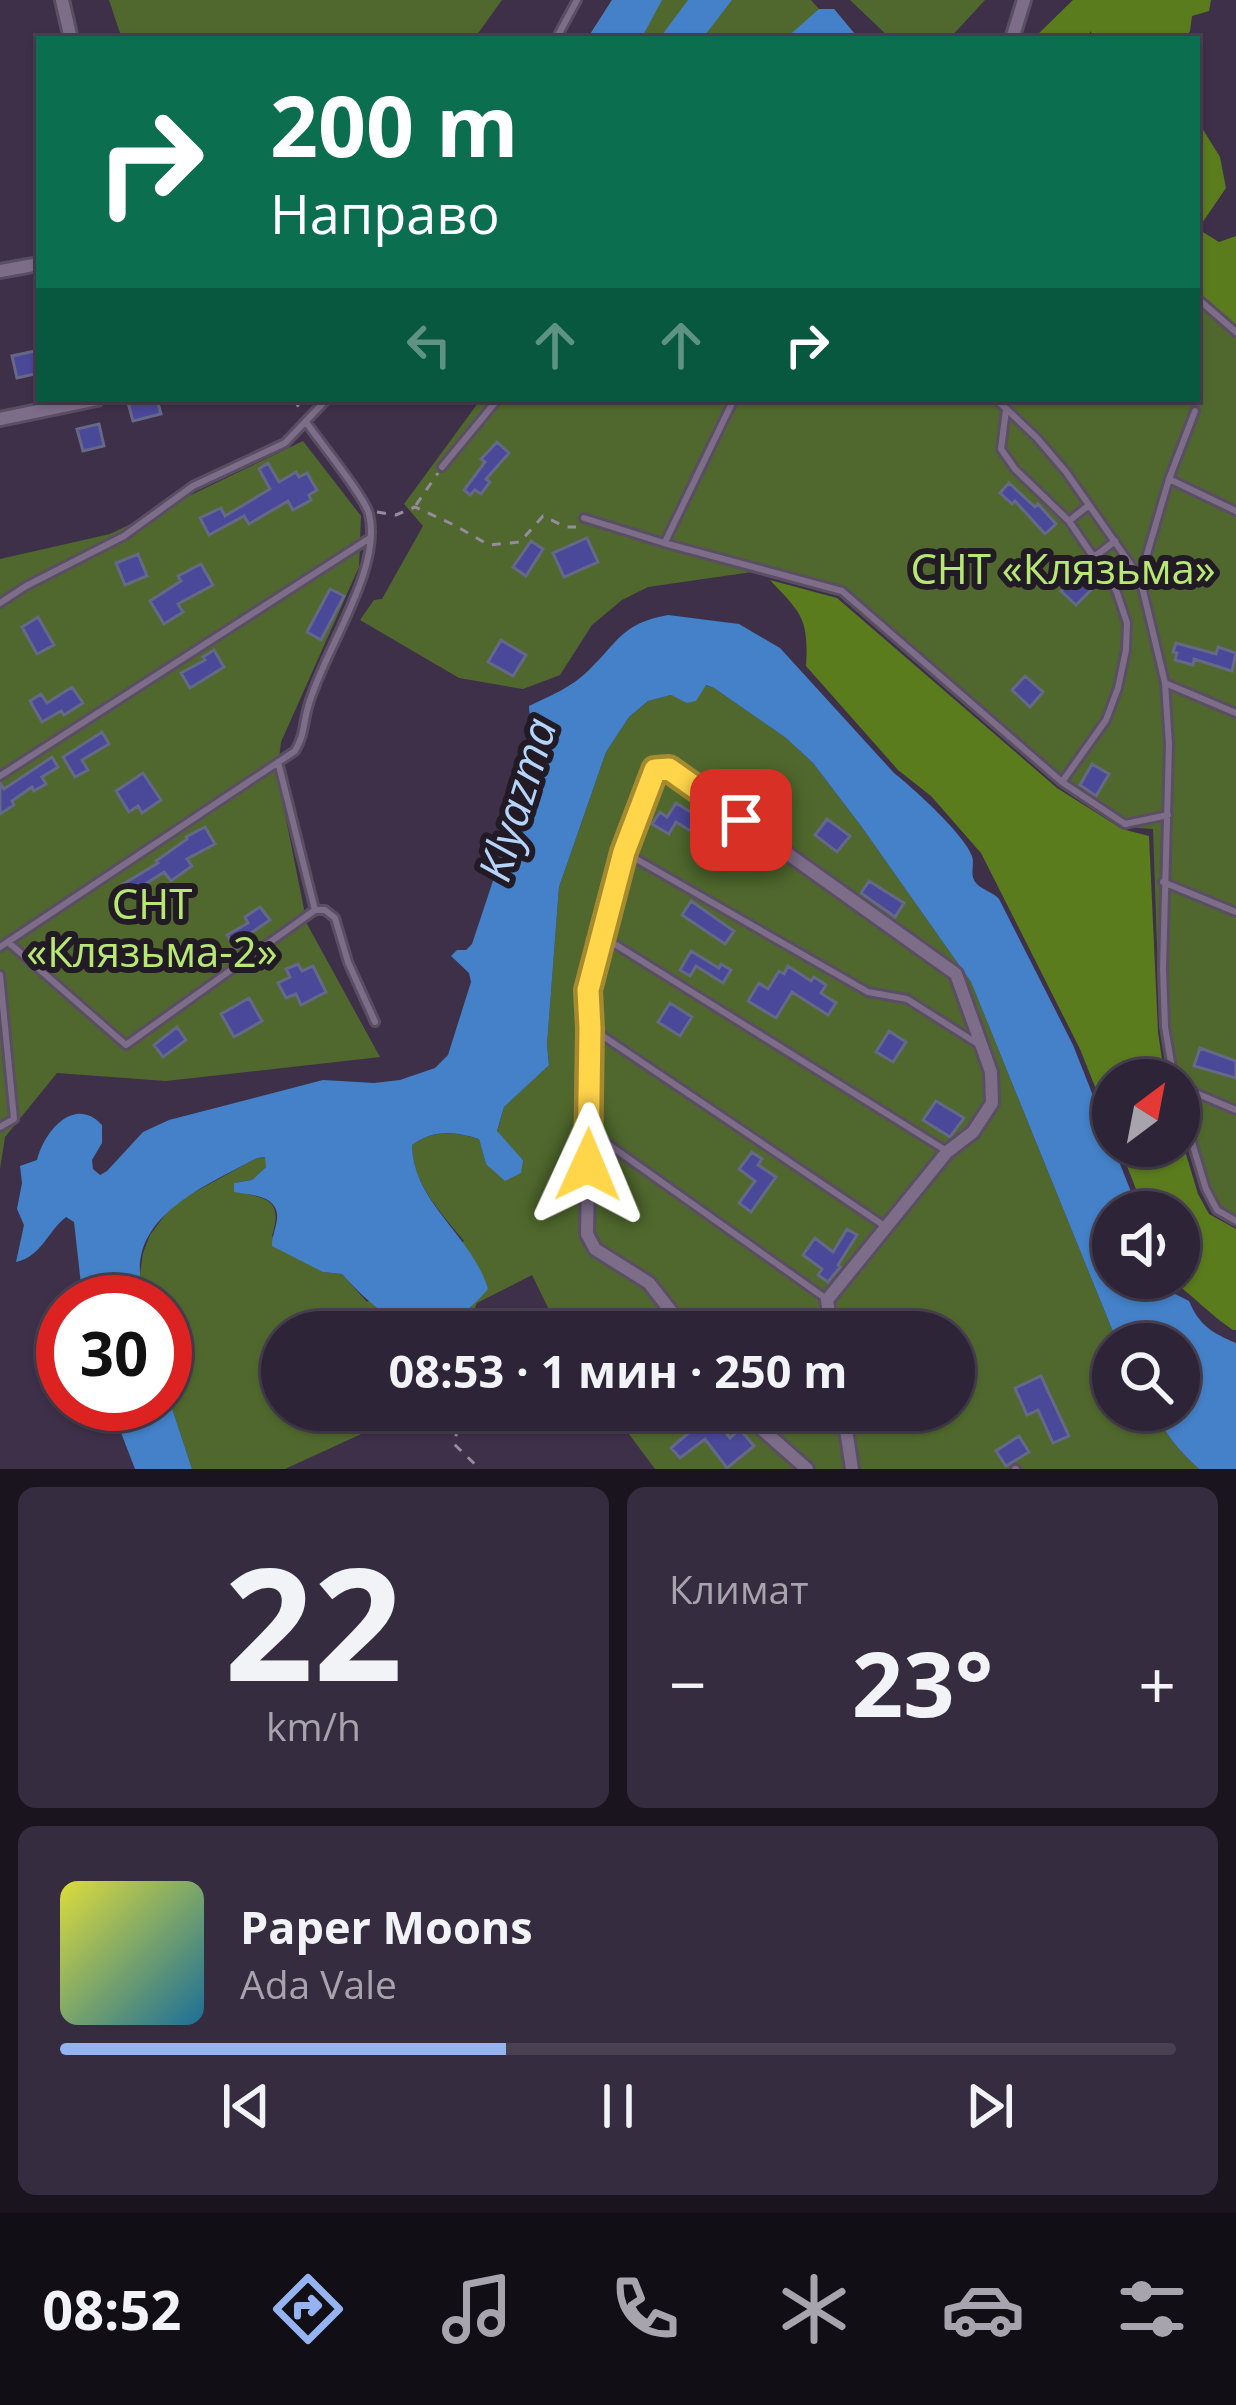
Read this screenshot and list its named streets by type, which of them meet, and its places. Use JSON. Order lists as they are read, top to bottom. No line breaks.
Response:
{"water":["Klyazma"],"parks":["СНТ «Клязьма»","СНТ «Клязьма-2»"],"north":"top right","page":{"turn":["200 m","Направо"],"limit":"30","trip":"08:53 · 1 мин · 250 m","tile":[["22","km/h"],"Климат"],"heat":["−","23°","+"],"song":["Paper Moons","Ada Vale"],"tabs":"08:52"}}
